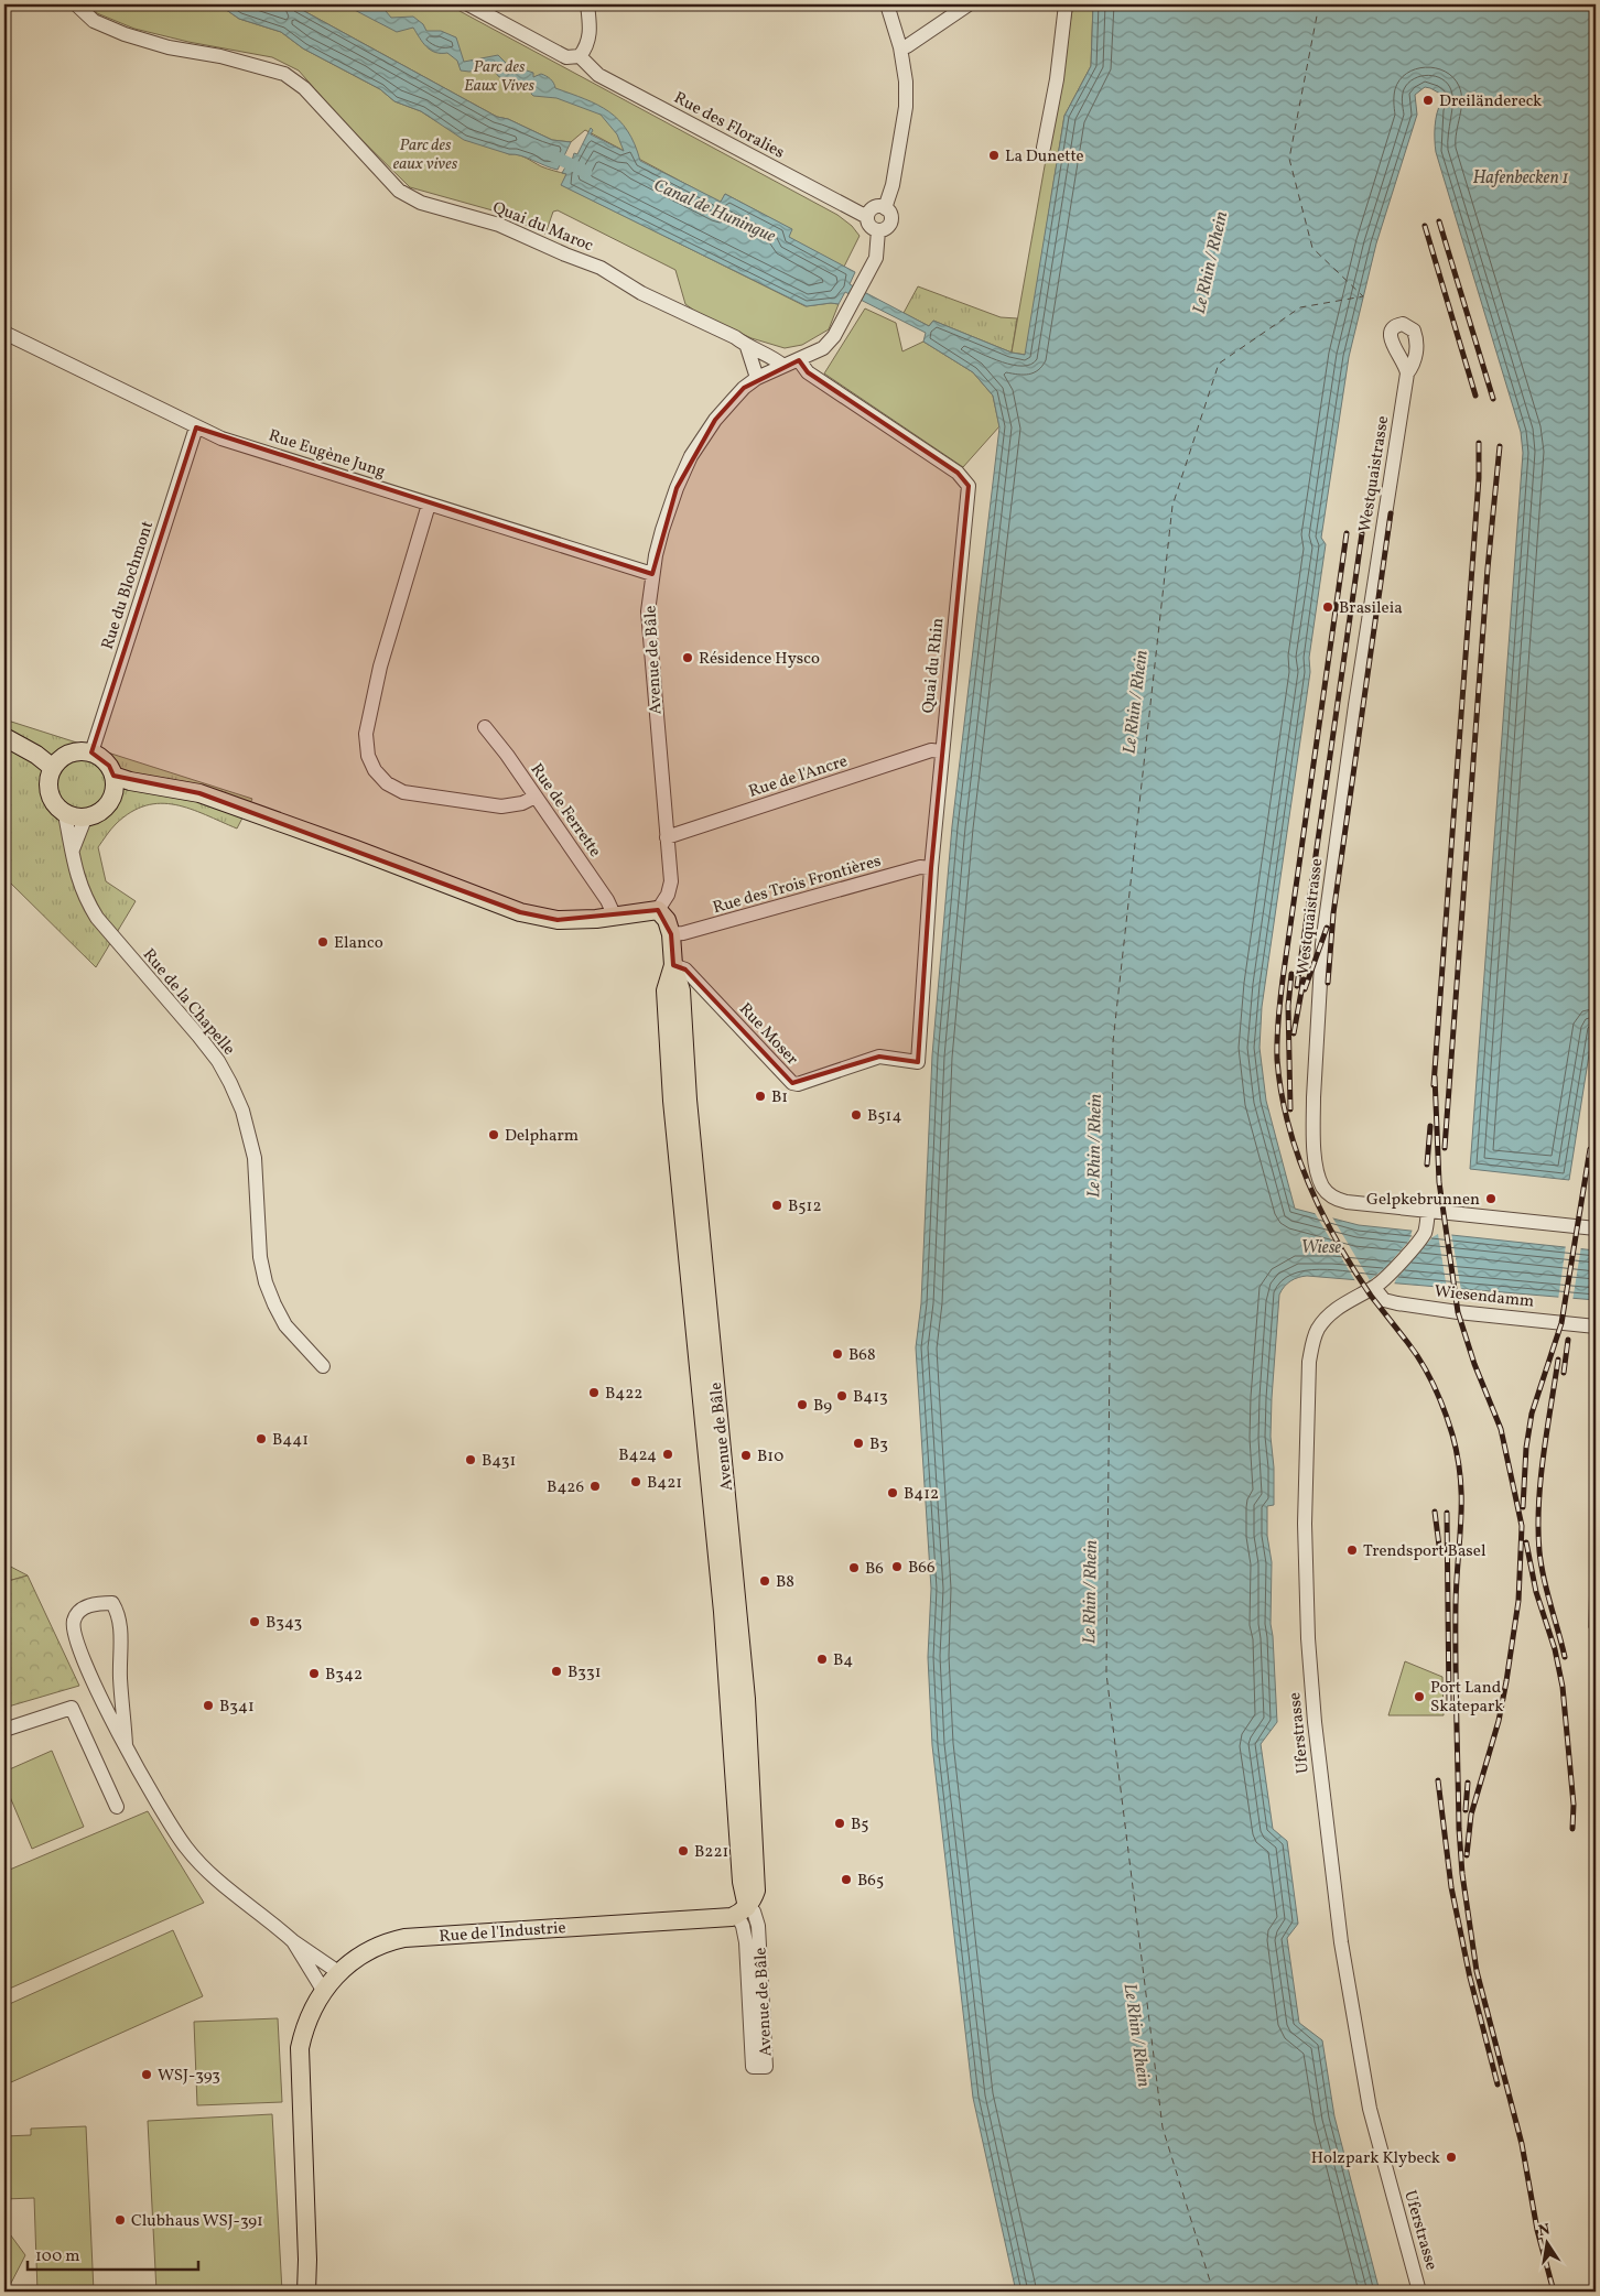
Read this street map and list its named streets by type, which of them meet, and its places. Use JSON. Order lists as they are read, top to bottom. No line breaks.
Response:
{"streets":{"main road":["Avenue de Bâle","Rue de l'Industrie"],"street":["Rue des Floralies","Quai du Maroc","Rue Eugène Jung","Westquaistrasse","Rue du Blochmont","Quai du Rhin","Rue de l'Ancre","Rue de Ferrette","Rue des Trois Frontières","Rue de la Chapelle","Rue Moser","Wiesendamm","Uferstrasse"]},"crossings":[["Rue des Floralies","Avenue de Bâle"],["Quai du Maroc","Avenue de Bâle"],["Rue Eugène Jung","Rue du Blochmont"],["Rue Eugène Jung","Avenue de Bâle"],["Westquaistrasse","Uferstrasse"],["Rue du Blochmont","Rue de la Chapelle"],["Avenue de Bâle","Quai du Rhin"],["Avenue de Bâle","Rue de l'Ancre"],["Avenue de Bâle","Rue des Trois Frontières"],["Avenue de Bâle","Rue Moser"],["Avenue de Bâle","Rue de l'Industrie"],["Quai du Rhin","Rue de l'Ancre"],["Quai du Rhin","Rue des Trois Frontières"],["Quai du Rhin","Rue Moser"],["Wiesendamm","Uferstrasse"]],"water":["Hafenbecken 1","Canal de Huningue","Le Rhin / Rhein","Wiese"],"parks":["Parc des Eaux Vives","Parc des eaux vives"],"places":["Dreiländereck","La Dunette","Brasileia","Résidence Hysco","Elanco","B1","B514","Delpharm","Gelpkebrunnen","B512","B68","B422","B413","B9","B441","B3","B424","B10","B431","B421","B426","B412","Trendsport Basel","B66","B6","B8","B343","B4","B331","B342","Port Land Skatepark","B341","B5","B221","B65","WSJ-393","Holzpark Klybeck","Clubhaus WSJ-391"],"scale_bar":"100 m","north":"top"}
